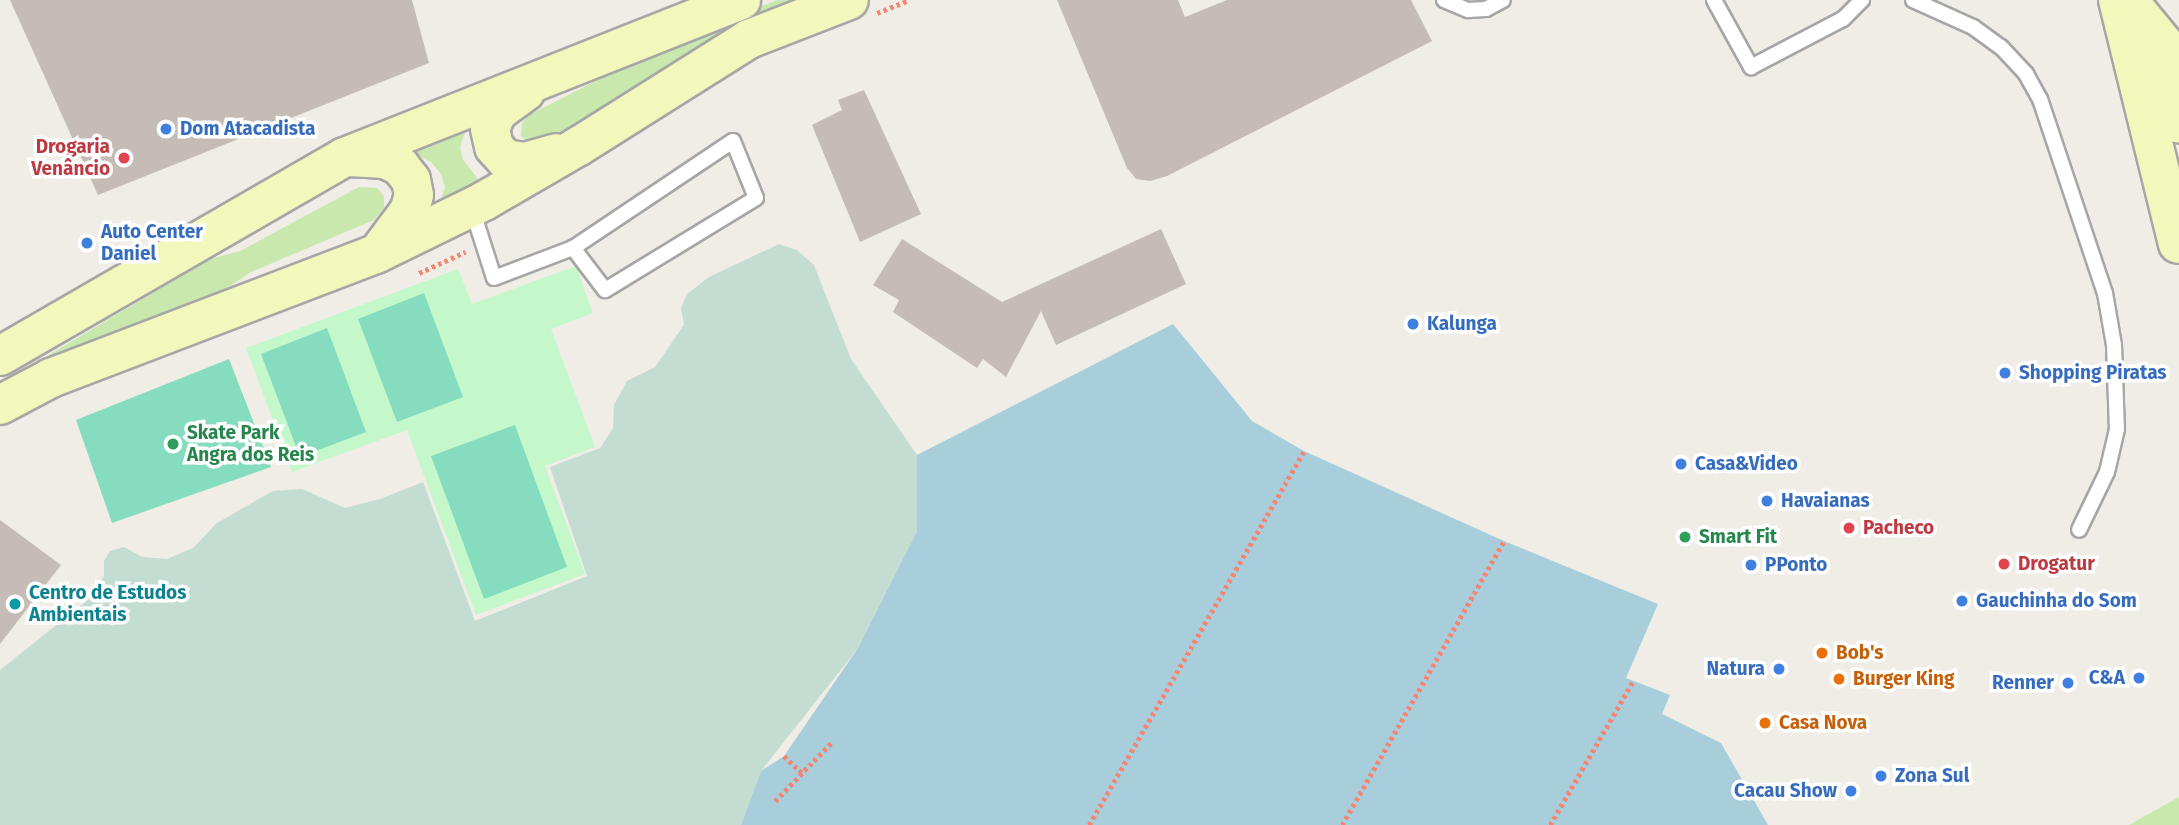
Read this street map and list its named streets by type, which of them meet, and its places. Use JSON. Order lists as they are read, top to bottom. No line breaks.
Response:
{"places":["Dom Atacadista","Drogaria Venâncio","Auto Center Daniel","Kalunga","Shopping Piratas","Skate Park Angra dos Reis","Casa&Video","Havaianas","Pacheco","Smart Fit","Drogatur","PPonto","Gauchinha do Som","Centro de Estudos Ambientais","Bob's","Natura","C&A","Burger King","Renner","Casa Nova","Zona Sul","Cacau Show"]}
